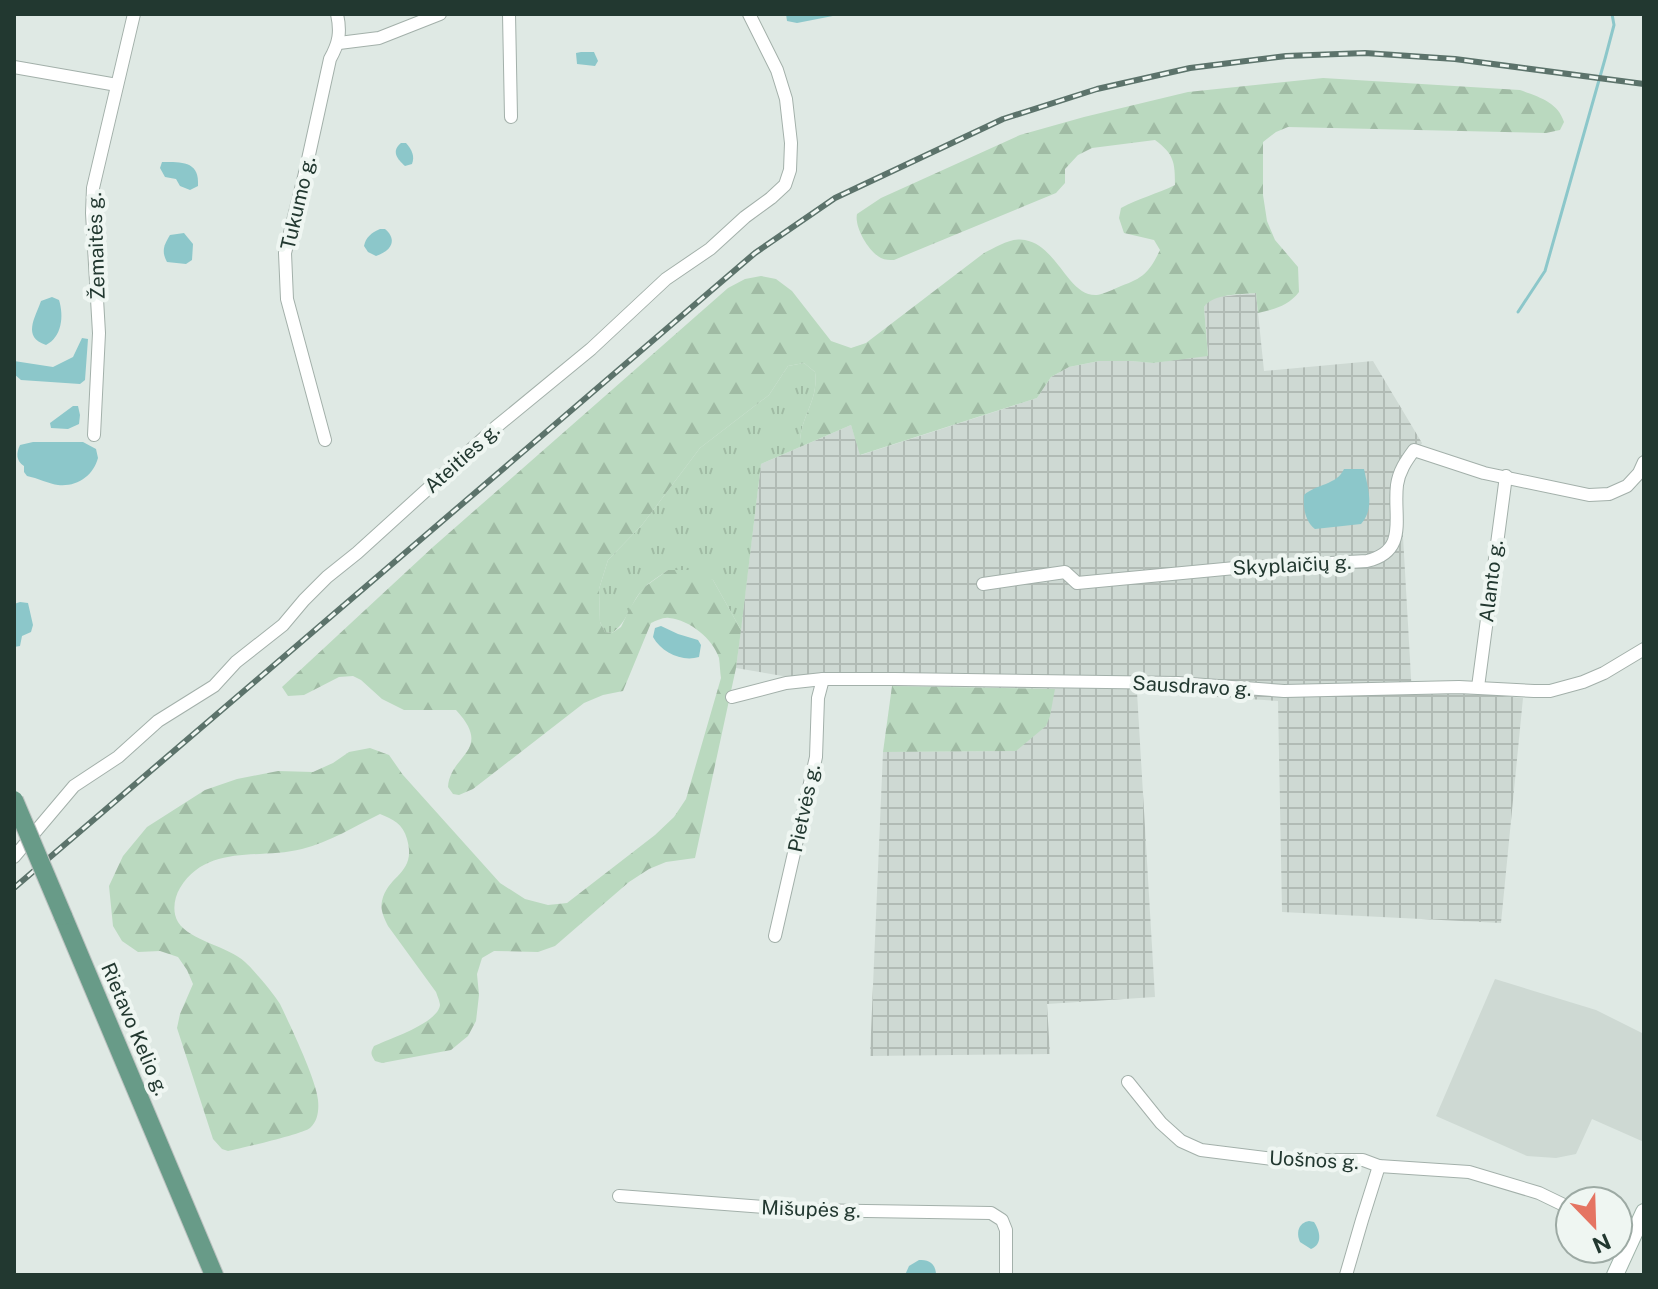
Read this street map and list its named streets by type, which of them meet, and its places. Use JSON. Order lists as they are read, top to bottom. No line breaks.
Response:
{"streets":{"main road":["Rietavo Kelio g."],"street":["Tukumo g.","Žemaitės g.","Ateities g.","Skyplaičių g.","Alanto g.","Sausdravo g.","Pietvės g.","Uošnos g.","Mišupės g."]},"crossings":[["Skyplaičių g.","Alanto g."],["Alanto g.","Sausdravo g."],["Sausdravo g.","Pietvės g."]],"north":"bottom right"}
